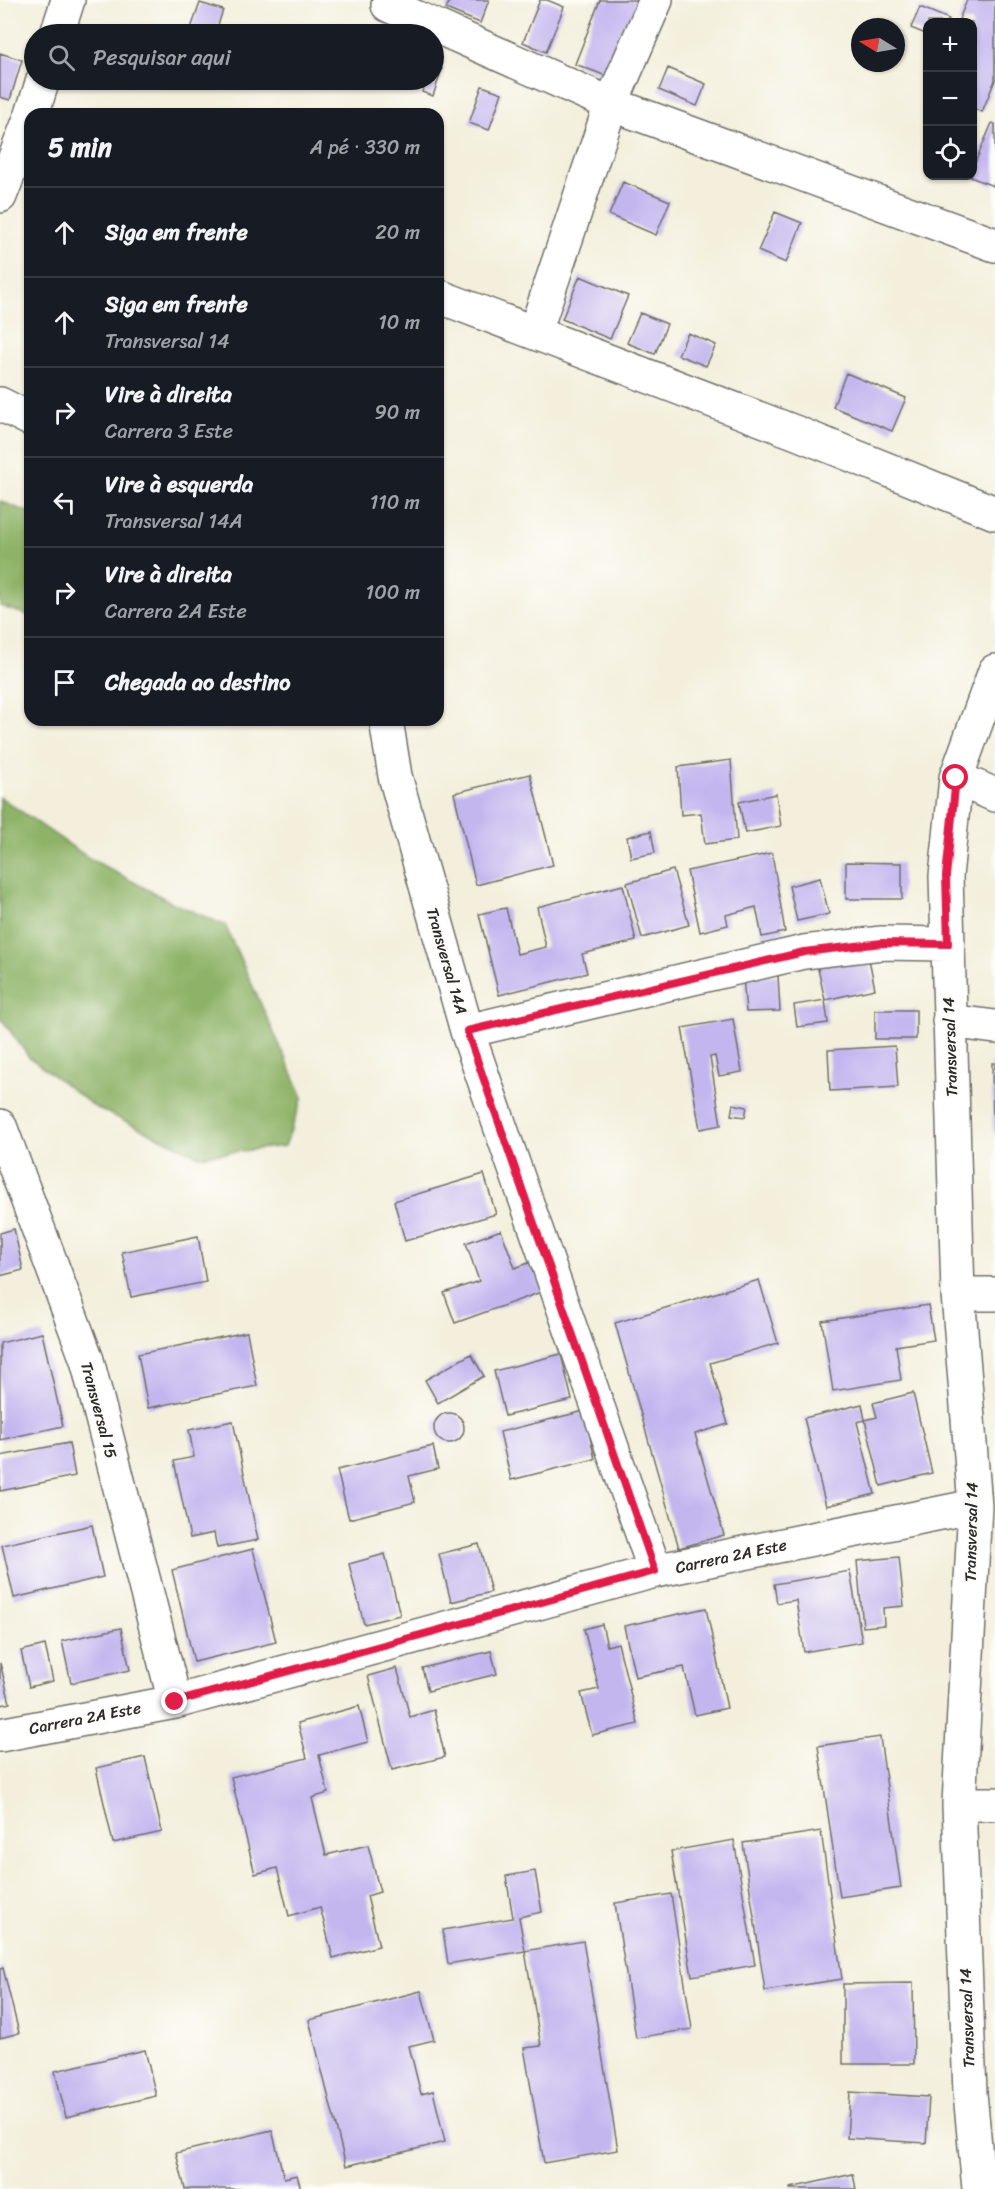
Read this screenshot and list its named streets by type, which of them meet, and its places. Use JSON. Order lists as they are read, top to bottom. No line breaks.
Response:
{"streets":{"street":["Transversal 14A","Transversal 14","Transversal 15","Carrera 2A Este"]},"crossings":[["Transversal 14A","Carrera 2A Este"],["Transversal 14","Carrera 2A Este"],["Transversal 15","Carrera 2A Este"]],"north":"left","page":{"map_buttons":["+","−"],"search":"Pesquisar aqui","heading":["5 min","A pé · 330 m"],"list":[["Siga em frente","20 m"],["Siga em frente","Transversal 14","10 m"],["Vire à direita","Carrera 3 Este","90 m"],["Vire à esquerda","Transversal 14A","110 m"],["Vire à direita","Carrera 2A Este","100 m"],"Chegada ao destino"]}}
